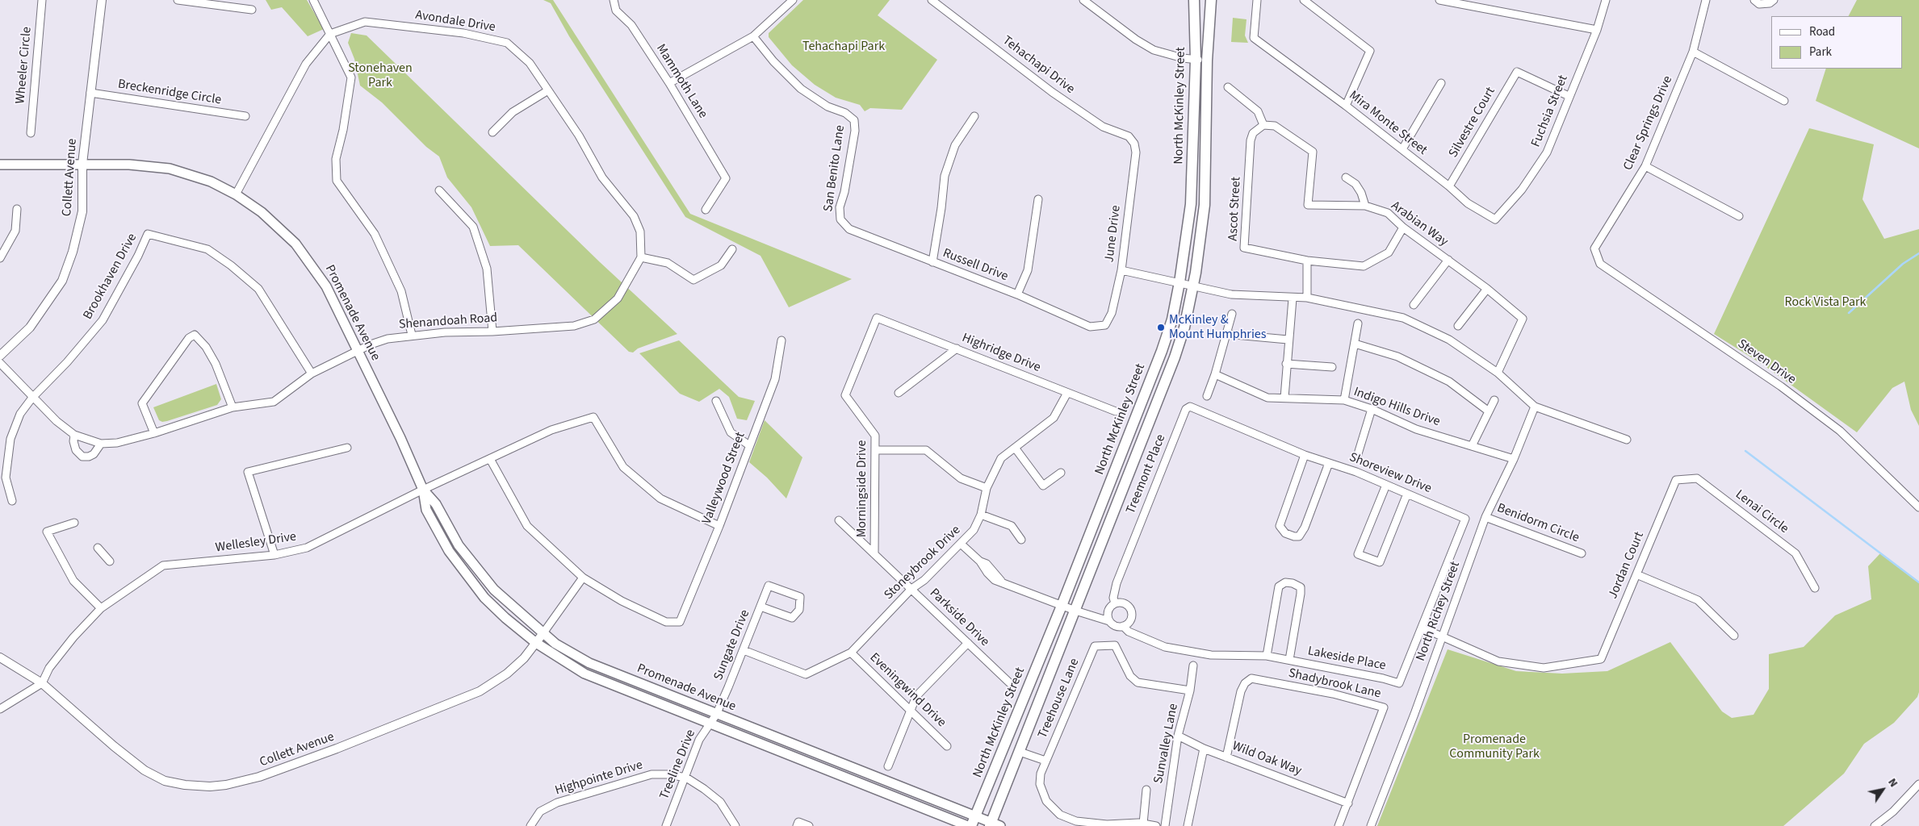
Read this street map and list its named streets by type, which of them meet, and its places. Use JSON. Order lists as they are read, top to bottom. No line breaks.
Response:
{"streets":{"main road":["North McKinley Street","Promenade Avenue"],"street":["Avondale Drive","Wheeler Circle","Tehachapi Drive","Mammoth Lane","Breckenridge Circle","Fuchsia Street","Silvestre Court","Mira Monte Street","Clear Springs Drive","San Benito Lane","Collett Avenue","Ascot Street","Arabian Way","June Drive","Russell Drive","Brookhaven Drive","Shenandoah Road","Highridge Drive","Steven Drive","Indigo Hills Drive","Shoreview Drive","Treemont Place","Valleywood Street","Morningside Drive","Lenai Circle","Benidorm Circle","Wellesley Drive","Stoneybrook Drive","Jordan Court","North Richey Street","Parkside Drive","Sungate Drive","Lakeside Place","Shadybrook Lane","Eveningwind Drive","Treehouse Lane","Sunvalley Lane","Wild Oak Way","Treeline Drive","Highpointe Drive"]},"crossings":[["Avondale Drive","Shenandoah Road"],["Tehachapi Drive","June Drive"],["Breckenridge Circle","Collett Avenue"],["North McKinley Street","Promenade Avenue"],["North McKinley Street","Lakeside Place"],["Fuchsia Street","Silvestre Court"],["Fuchsia Street","Mira Monte Street"],["Silvestre Court","Mira Monte Street"],["Clear Springs Drive","Steven Drive"],["San Benito Lane","Russell Drive"],["Collett Avenue","Promenade Avenue"],["Collett Avenue","Valleywood Street"],["Collett Avenue","Wellesley Drive"],["Ascot Street","Arabian Way"],["June Drive","Russell Drive"],["Brookhaven Drive","Shenandoah Road"],["Promenade Avenue","Shenandoah Road"],["Promenade Avenue","Wellesley Drive"],["Promenade Avenue","Sungate Drive"],["Promenade Avenue","Treeline Drive"],["Highridge Drive","Morningside Drive"],["Highridge Drive","Stoneybrook Drive"],["Indigo Hills Drive","North Richey Street"],["Shoreview Drive","Treemont Place"],["Shoreview Drive","Lakeside Place"],["Treemont Place","Lakeside Place"],["Valleywood Street","Wellesley Drive"],["Morningside Drive","Parkside Drive"],["Lenai Circle","Jordan Court"],["Benidorm Circle","North Richey Street"],["Stoneybrook Drive","Parkside Drive"],["Stoneybrook Drive","Sungate Drive"],["Stoneybrook Drive","Lakeside Place"],["Stoneybrook Drive","Eveningwind Drive"],["Jordan Court","North Richey Street"],["Sungate Drive","Treeline Drive"],["Shadybrook Lane","Wild Oak Way"],["Treehouse Lane","Sunvalley Lane"],["Sunvalley Lane","Wild Oak Way"],["Treeline Drive","Highpointe Drive"]],"parks":["Tehachapi Park","Stonehaven Park","Rock Vista Park","Promenade Community Park"],"places":["McKinley & Mount Humphries"],"legend":["Road","Park"],"north":"top right"}
